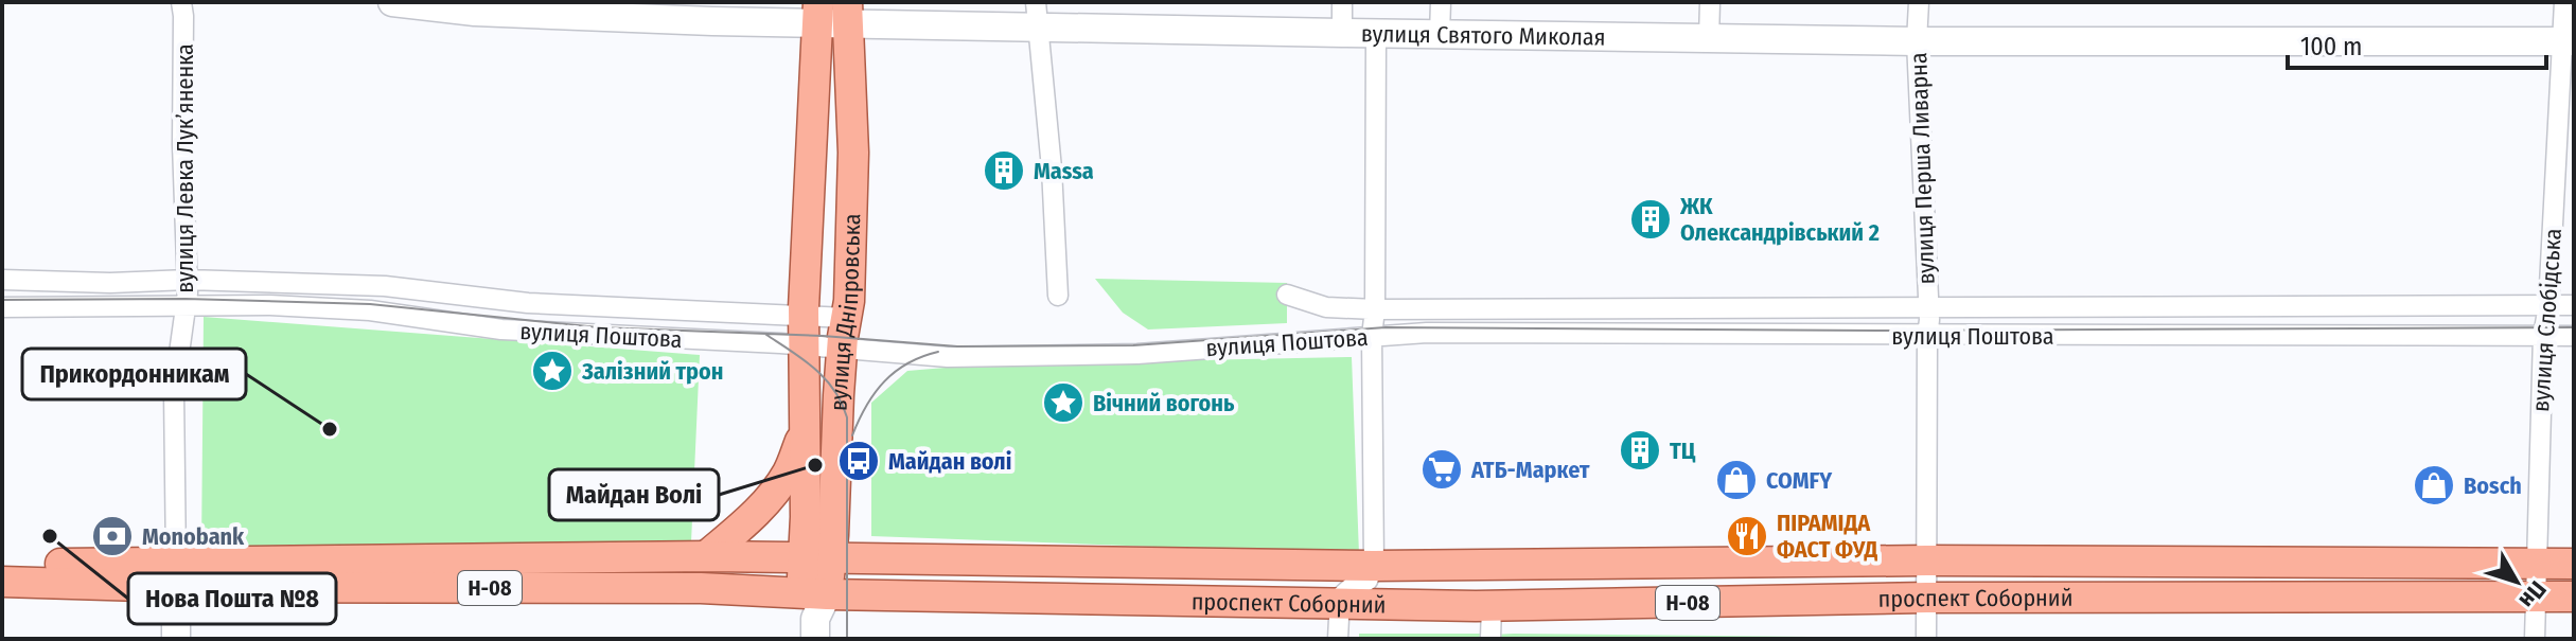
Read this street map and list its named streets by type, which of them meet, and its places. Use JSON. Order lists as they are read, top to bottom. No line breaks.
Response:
{"streets":{"main road":["вулиця Дніпровська","Н-08","проспект Соборний"],"street":["вулиця Святого Миколая","вулиця Левка Лукʼяненка","вулиця Перша Ливарна","вулиця Слобідська","вулиця Поштова"]},"crossings":[["вулиця Святого Миколая","вулиця Перша Ливарна"],["вулиця Святого Миколая","вулиця Дніпровська"],["вулиця Святого Миколая","вулиця Слобідська"],["вулиця Левка Лукʼяненка","вулиця Поштова"],["вулиця Левка Лукʼяненка","проспект Соборний"],["вулиця Перша Ливарна","вулиця Поштова"],["вулиця Перша Ливарна","проспект Соборний"],["вулиця Дніпровська","вулиця Поштова"],["вулиця Дніпровська","проспект Соборний"],["вулиця Слобідська","вулиця Поштова"],["вулиця Слобідська","проспект Соборний"]],"places":{"building":["Massa","ЖК Олександрівський 2","ТЦ"],"place":["Залізний трон","Вічний вогонь"],"other":["Прикордонникам","Майдан Волі","Нова Пошта №8"],"bus stop":["Майдан волі"],"supermarket":["АТБ-Маркет"],"shop":["COMFY","Bosch"],"bank":["Monobank"],"restaurant":["ПІРАМІДА ФАСТ ФУД"]},"scale_bar":"100 m","north":"bottom right"}
